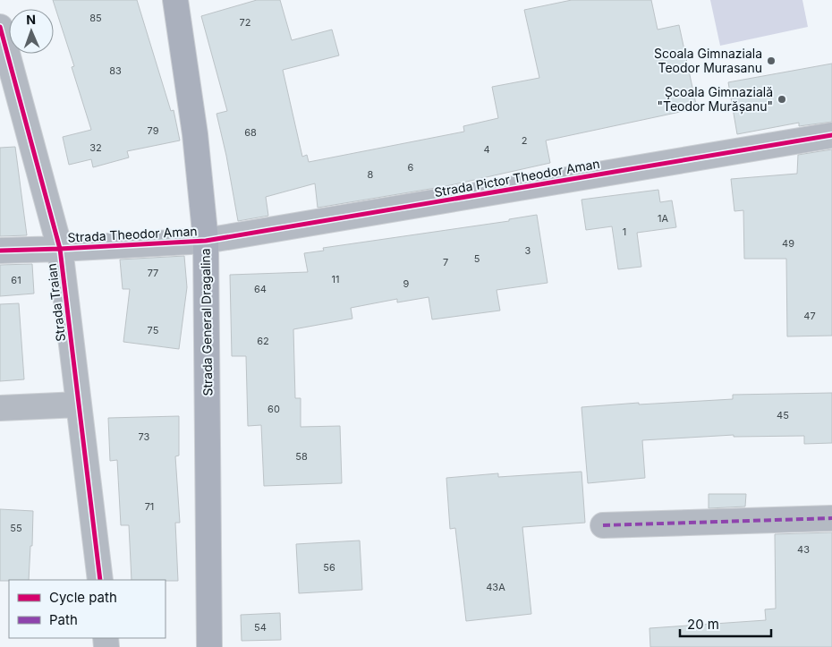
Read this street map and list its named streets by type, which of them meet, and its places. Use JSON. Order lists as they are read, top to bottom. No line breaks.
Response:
{"streets":{"main road":["Strada General Dragalina"],"street":["Strada Pictor Theodor Aman","Strada Theodor Aman","Strada Traian"]},"crossings":[["Strada Pictor Theodor Aman","Strada Theodor Aman"],["Strada Pictor Theodor Aman","Strada General Dragalina"],["Strada Theodor Aman","Strada Traian"],["Strada Theodor Aman","Strada General Dragalina"]],"places":["Scoala Gimnaziala Teodor Murasanu","Școala Gimnazială \"Teodor Murășanu\""],"house_numbers":["85","72","83","79","68","2","32","4","6","8","1A","1","49","3","5","7","77","11","61","9","64","47","75","62","60","45","73","58","71","55","43","56","43A","54"],"legend":["Cycle path","Path"],"scale_bar":"20 m","north":"top"}
